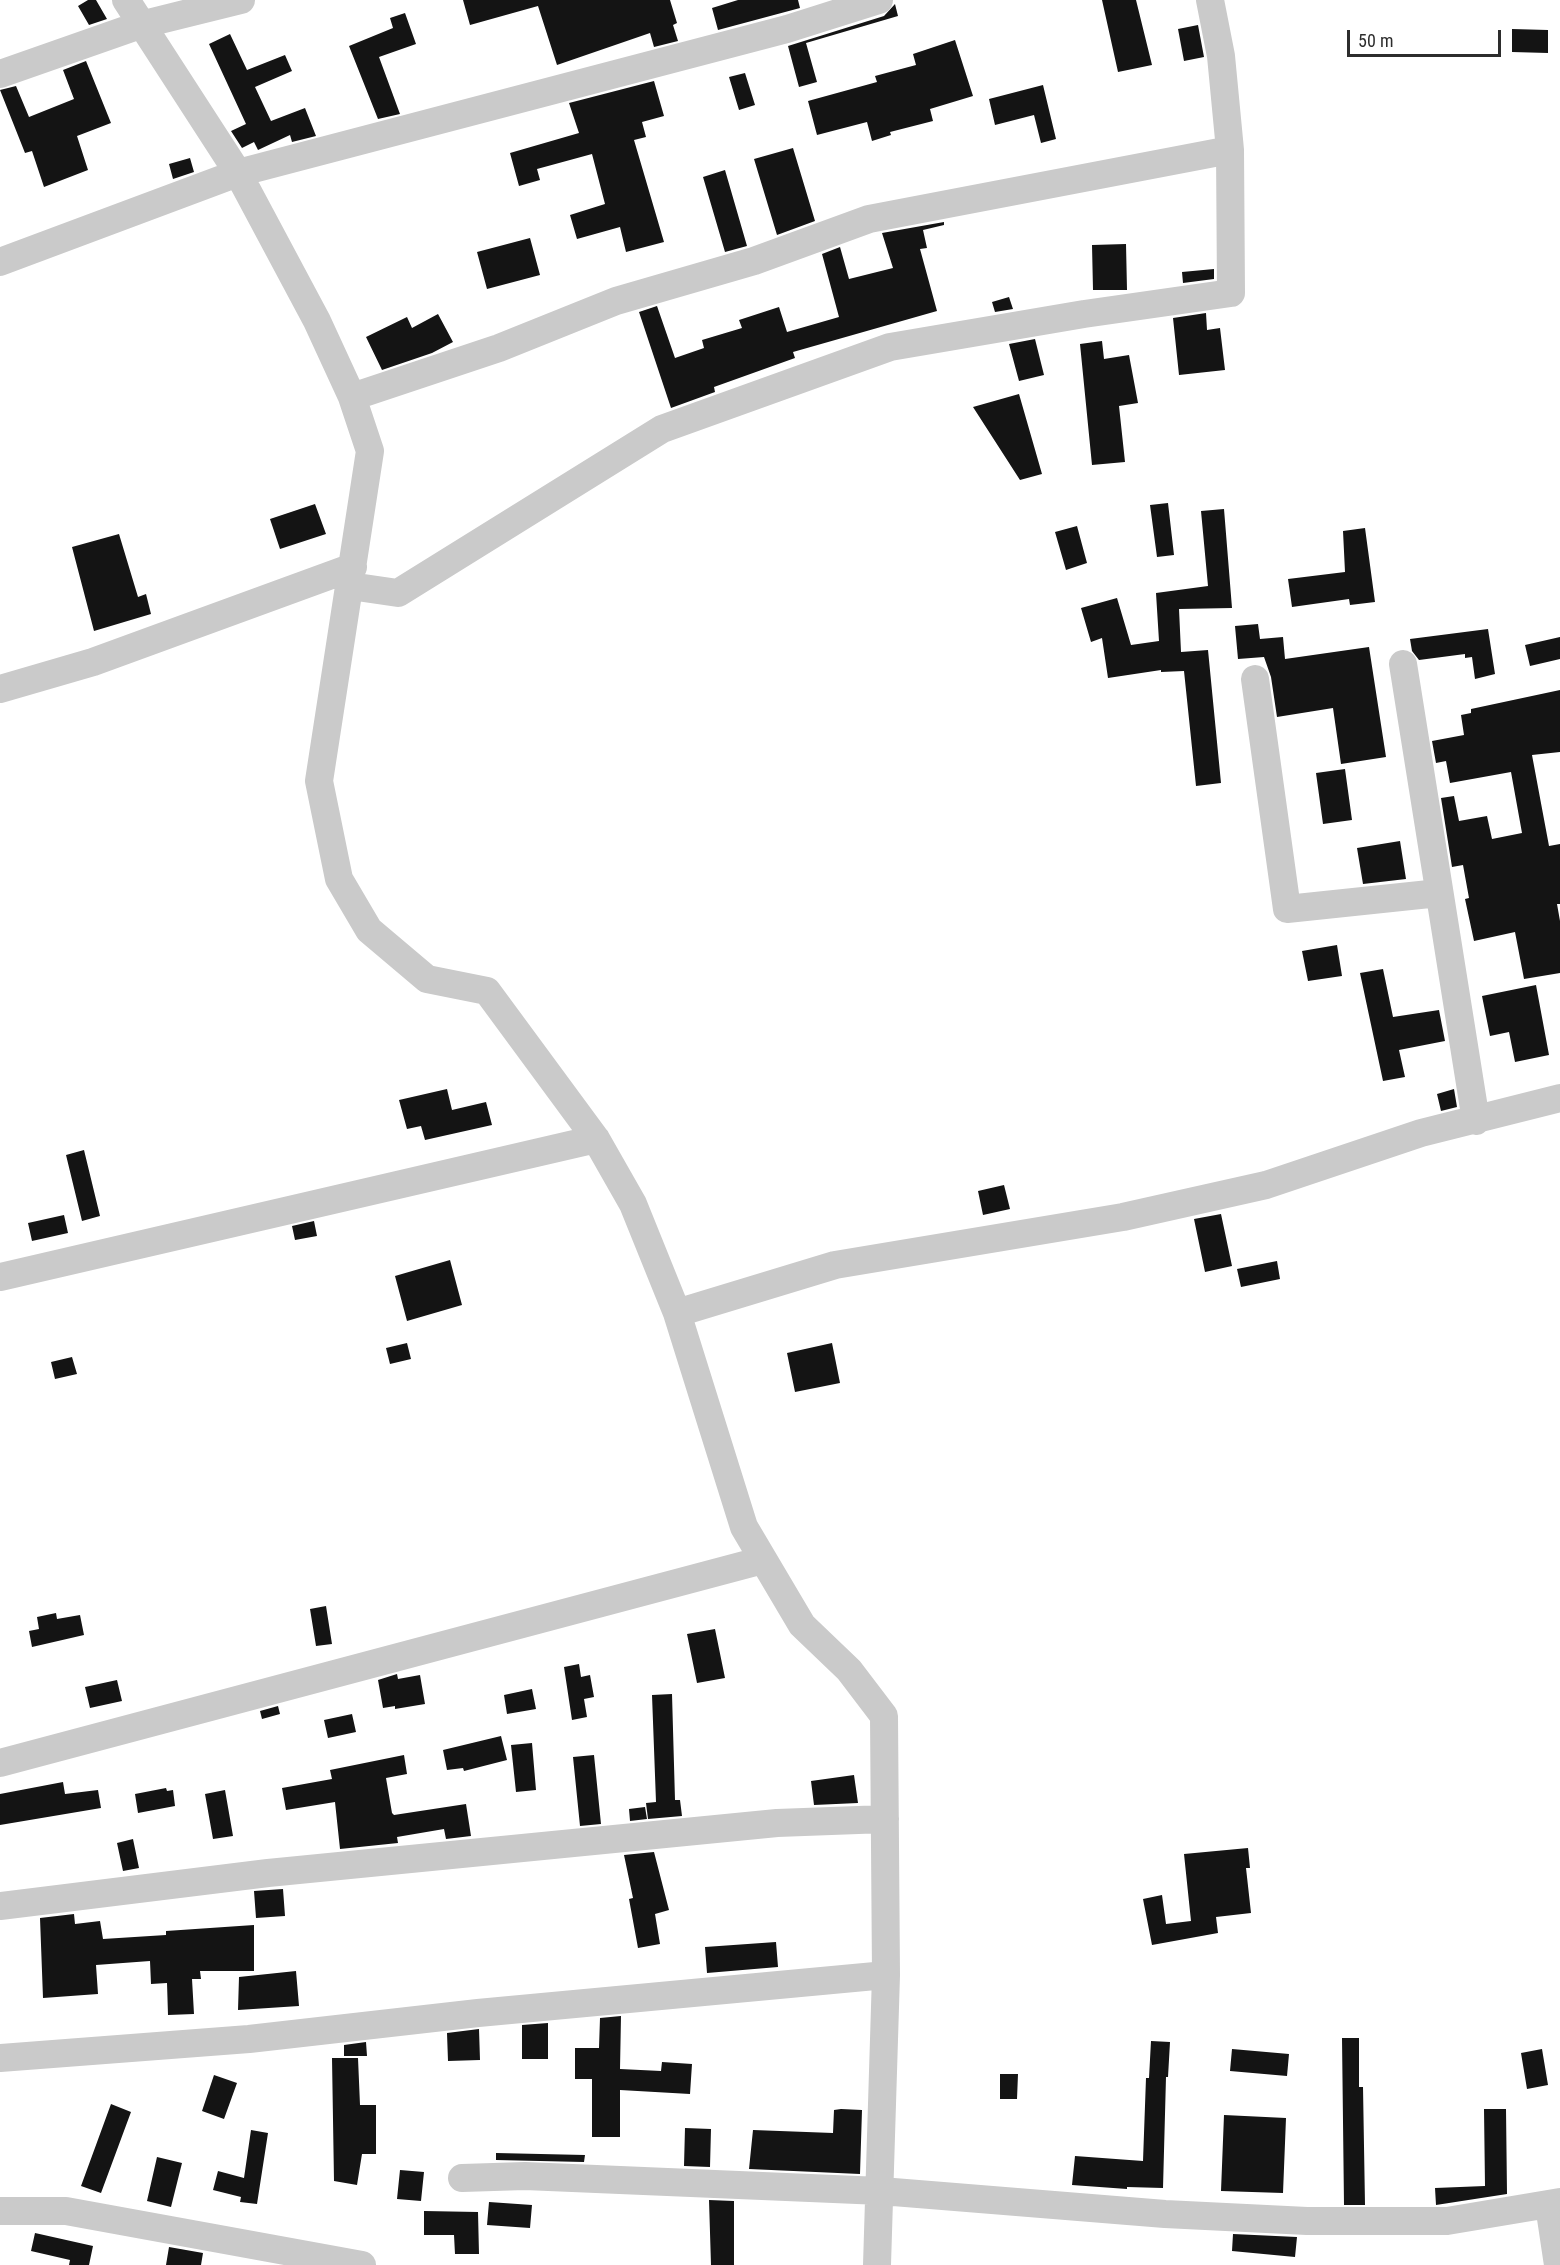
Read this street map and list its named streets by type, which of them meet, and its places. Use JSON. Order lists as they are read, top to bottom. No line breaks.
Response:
{"scale_bar":"50 m"}
